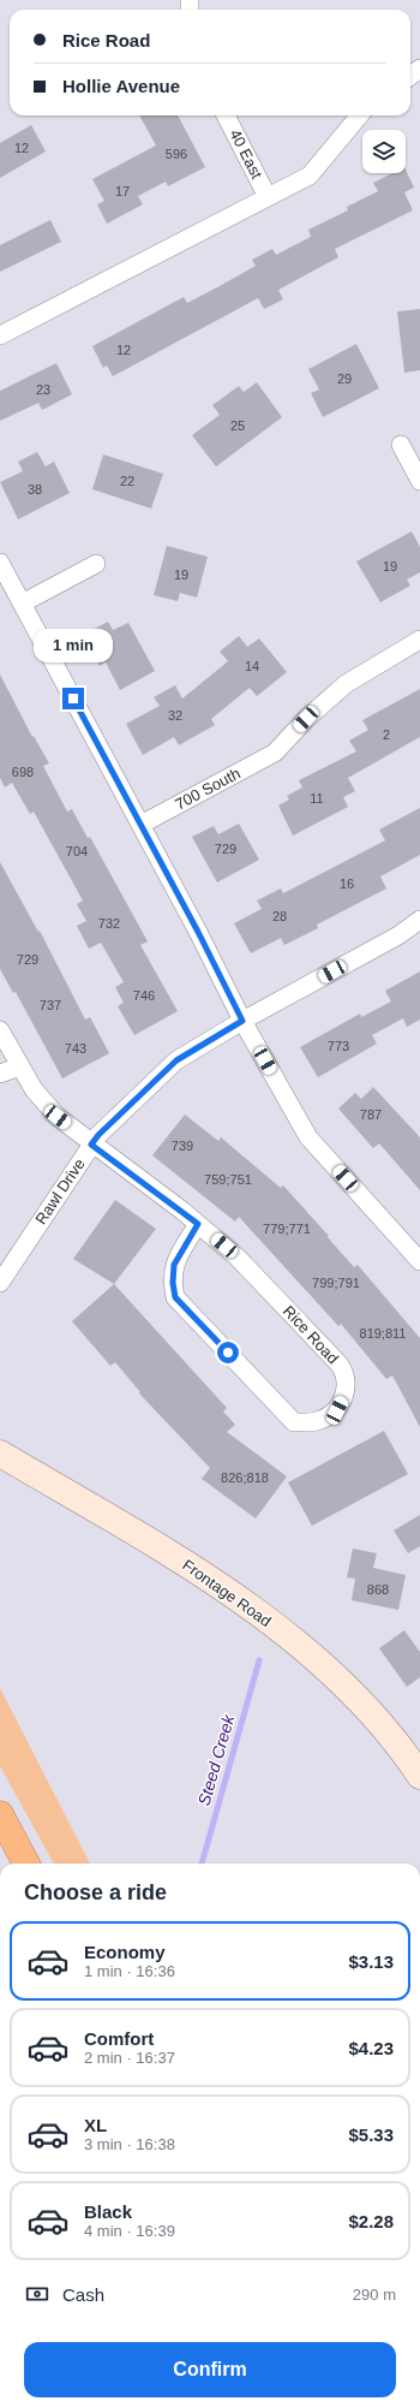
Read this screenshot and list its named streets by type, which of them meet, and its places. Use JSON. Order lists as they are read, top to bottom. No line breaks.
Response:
{"streets":{"street":["40 East","700 South","Rawl Drive","Rice Road","Frontage Road"]},"crossings":[["Rawl Drive","Rice Road"]],"water":["Steed Creek"],"house_numbers":["12","596","17","12","29","23","25","22","38","19","19","14","32","2","698","11","729","704","16","28","732","729","746","737","773","743","787","739","759;751","779;771","799;791","819;811","826;818","868"],"page":{"banner":["Rice Road","Hollie Avenue"],"bubble":"1 min","heading":"Choose a ride","list":[{"name":"Economy","note":"1 min · 16:36","value":"$3.13"},{"name":"Comfort","note":"2 min · 16:37","value":"$4.23"},{"name":"XL","note":"3 min · 16:38","value":"$5.33"},{"name":"Black","note":"4 min · 16:39","value":"$2.28"}],"pay":["Cash","290 m"],"buttons":"Confirm"}}
